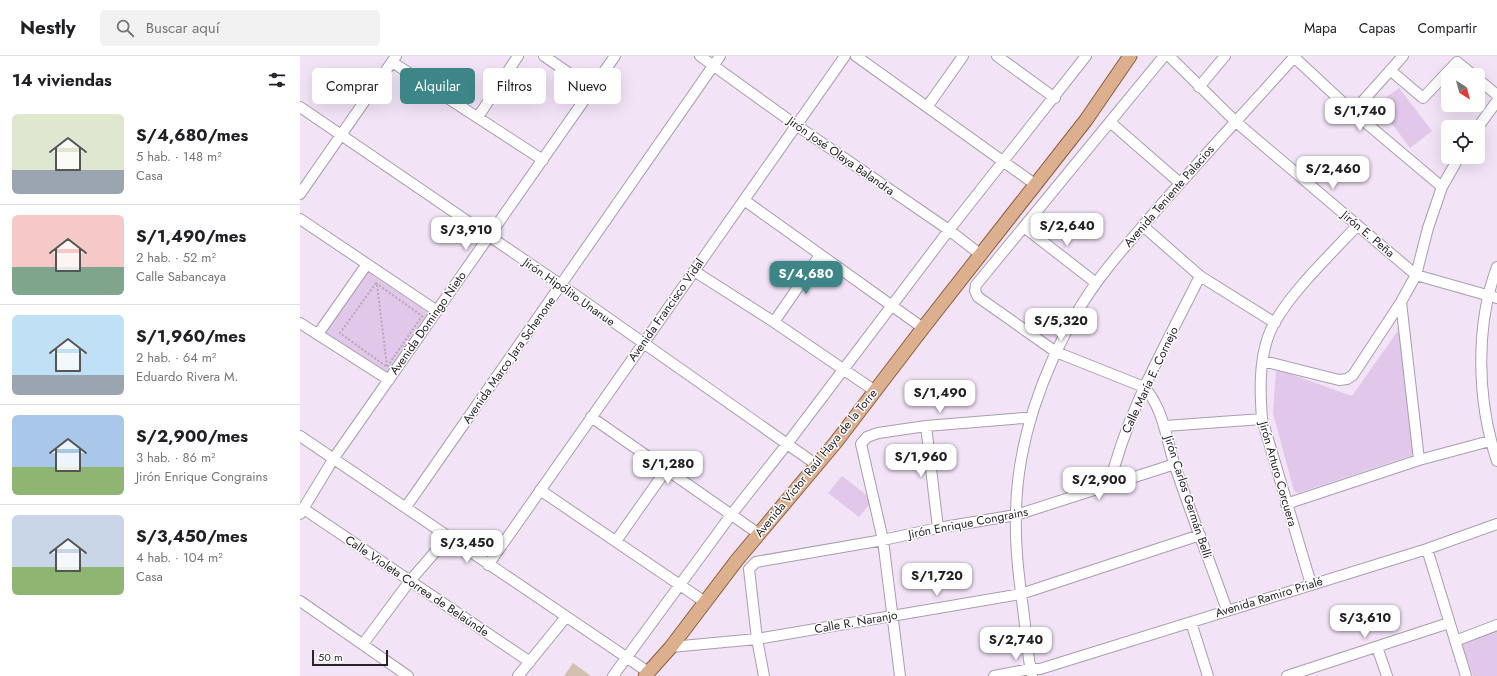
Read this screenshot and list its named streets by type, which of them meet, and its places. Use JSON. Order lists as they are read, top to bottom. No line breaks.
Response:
{"streets":{"main road":["Avenida Víctor Raúl Haya de la Torre"],"street":["Jirón José Olaya Balandra","Avenida Teniente Palacios","Jirón E. Peña","Jirón Hipólito Unanue","Avenida Francisco Vidal","Avenida Domingo Nieto","Avenida Marco Jara Schenone","Calle María E. Cornejo","Jirón Arturo Corcuera","Jirón Carlos Germán Belli","Jirón Enrique Congrains","Calle Violeta Correa de Belaúnde","Avenida Ramiro Prialé","Calle R. Naranjo"]},"crossings":[["Jirón José Olaya Balandra","Avenida Francisco Vidal"],["Jirón José Olaya Balandra","Avenida Marco Jara Schenone"],["Jirón José Olaya Balandra","Avenida Víctor Raúl Haya de la Torre"],["Avenida Teniente Palacios","Jirón E. Peña"],["Avenida Teniente Palacios","Jirón Enrique Congrains"],["Avenida Teniente Palacios","Avenida Ramiro Prialé"],["Avenida Teniente Palacios","Calle R. Naranjo"],["Jirón E. Peña","Jirón Arturo Corcuera"],["Jirón Hipólito Unanue","Avenida Francisco Vidal"],["Jirón Hipólito Unanue","Avenida Domingo Nieto"],["Jirón Hipólito Unanue","Avenida Marco Jara Schenone"],["Jirón Hipólito Unanue","Avenida Víctor Raúl Haya de la Torre"],["Avenida Domingo Nieto","Calle Violeta Correa de Belaúnde"],["Calle María E. Cornejo","Jirón Carlos Germán Belli"],["Calle María E. Cornejo","Jirón Enrique Congrains"],["Avenida Víctor Raúl Haya de la Torre","Calle R. Naranjo"],["Jirón Arturo Corcuera","Avenida Ramiro Prialé"],["Jirón Carlos Germán Belli","Jirón Enrique Congrains"],["Jirón Carlos Germán Belli","Avenida Ramiro Prialé"],["Jirón Carlos Germán Belli","Calle R. Naranjo"],["Jirón Enrique Congrains","Calle R. Naranjo"]],"scale_bar":"50 m","north":"bottom right","page":{"header":"Nestly","search":"Buscar aquí","nav":["Mapa","Capas","Compartir"],"heading":"14 viviendas","chip":["Comprar","Alquilar","Filtros","Nuevo"],"price":["S/1,740","S/2,460","S/2,640","S/3,910","S/4,680","S/5,320","S/1,490","S/1,960","S/1,280","S/2,900","S/3,450","S/1,720","S/3,610","S/2,740"],"list":[{"name":"S/4,680/mes","note":"5 hab. · 148 m² · Casa"},{"name":"S/1,490/mes","note":"2 hab. · 52 m² · Calle Sabancaya"},{"name":"S/1,960/mes","note":"2 hab. · 64 m² · Eduardo Rivera M."},{"name":"S/2,900/mes","note":"3 hab. · 86 m² · Jirón Enrique Congrains"},{"name":"S/3,450/mes","note":"4 hab. · 104 m² · Casa"}],"scale":"50 m"}}
